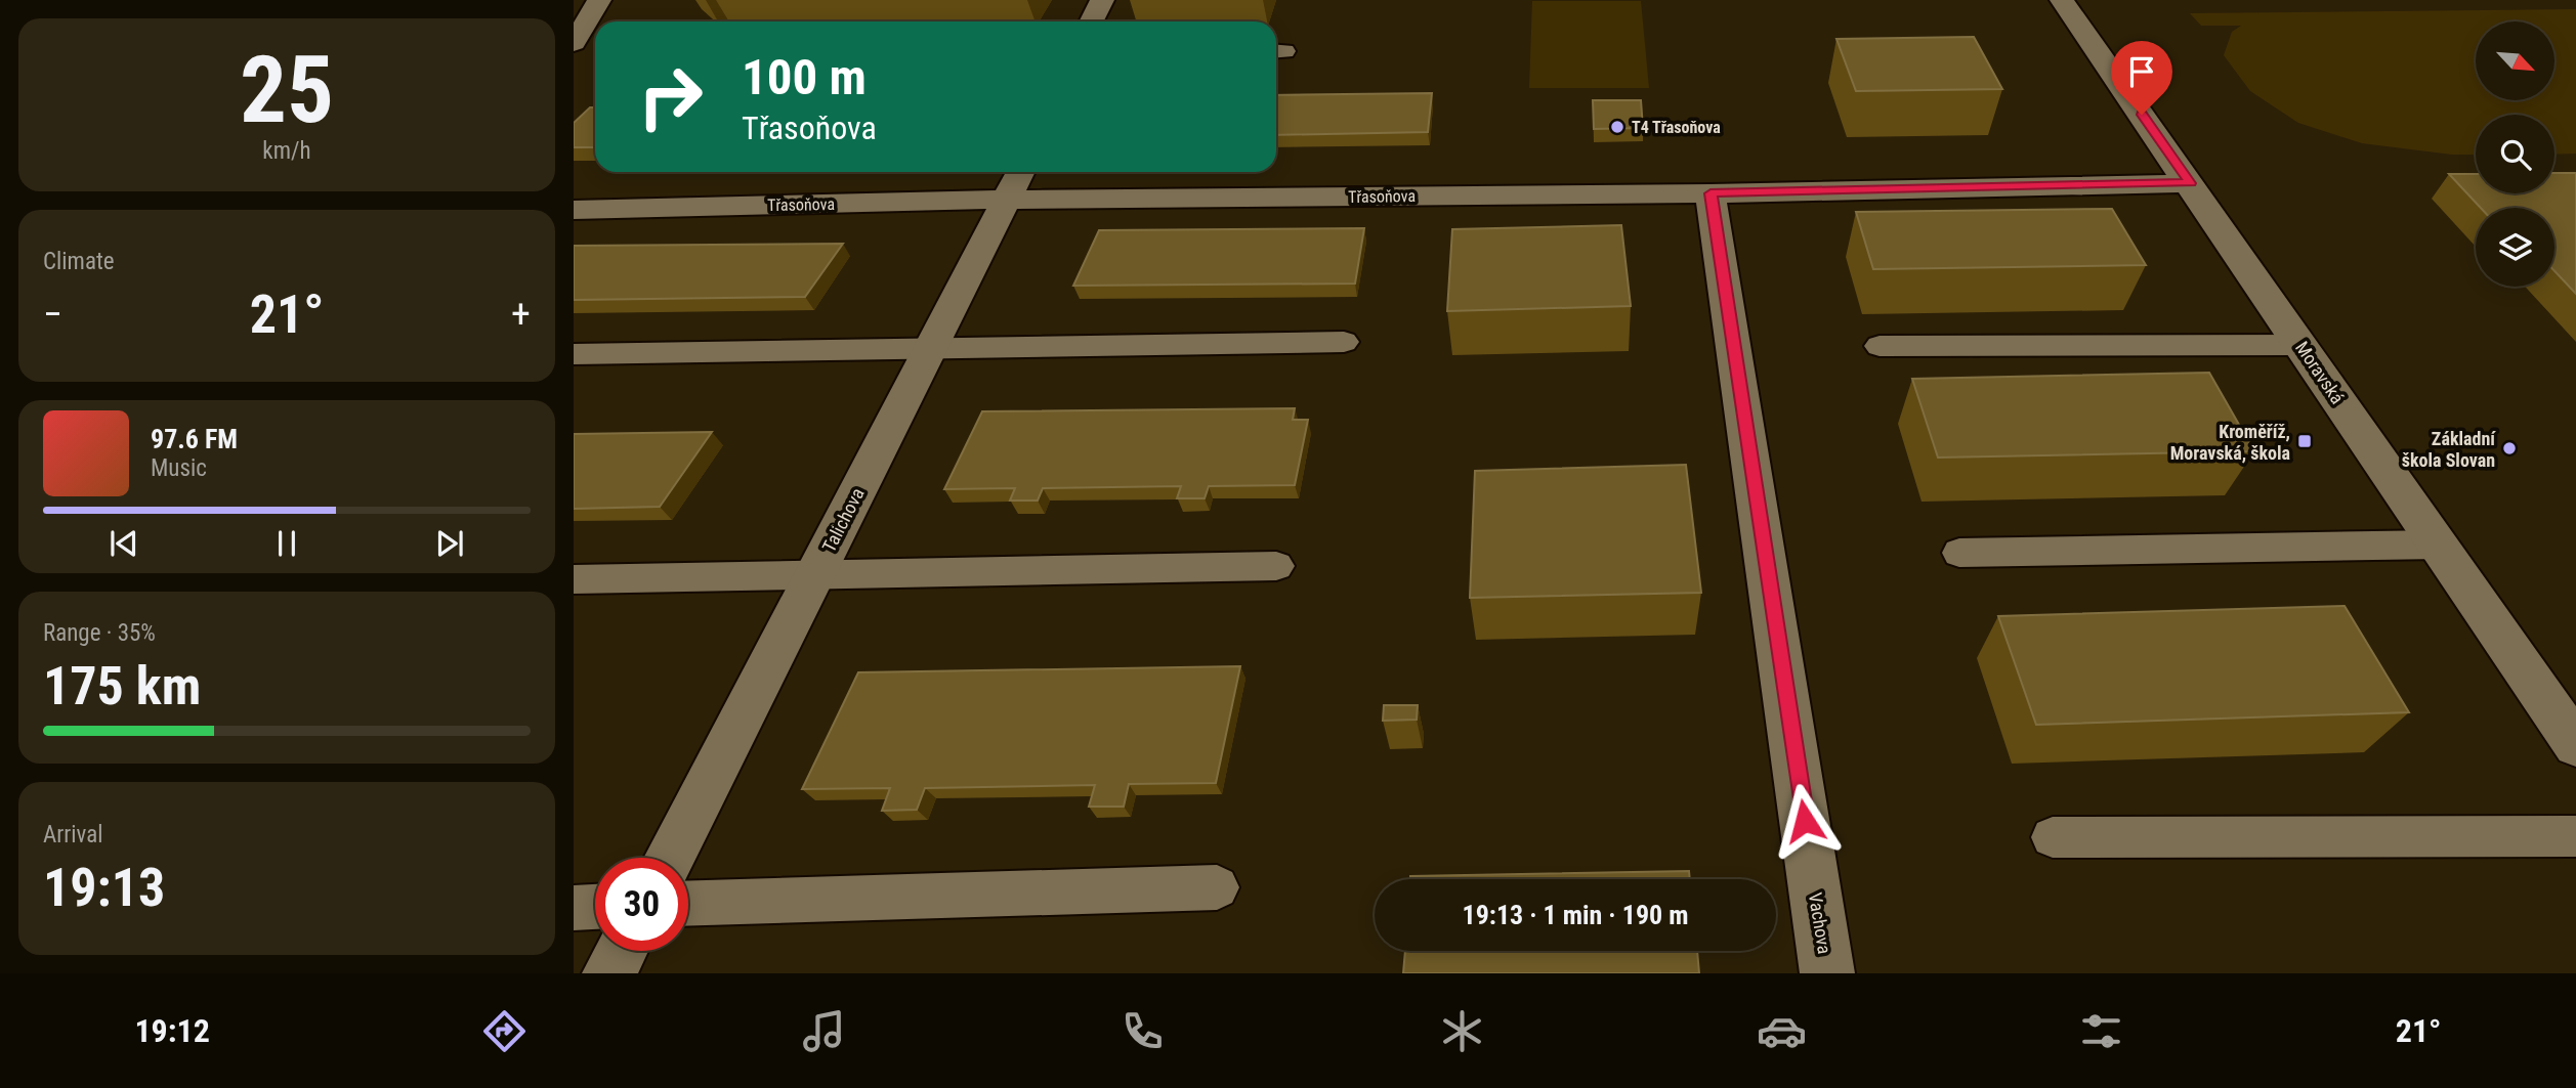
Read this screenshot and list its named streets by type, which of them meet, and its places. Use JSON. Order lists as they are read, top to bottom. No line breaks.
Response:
{"streets":{"street":["Třasoňova","Moravská","Talichova","Vachova"]},"crossings":[["Třasoňova","Moravská"],["Třasoňova","Talichova"],["Třasoňova","Vachova"]],"places":{"other":["T4 Třasoňova","Základní škola Slovan"],"transit":["Kroměříž, Moravská, škola"]},"north":"bottom right","page":{"tile":[["25","km/h"],"Climate",["Range · 35%","175 km"],["Arrival","19:13"]],"turn":["100 m","Třasoňova"],"heat":["−","21°","+"],"song":["97.6 FM","Music"],"limit":"30","trip":"19:13 · 1 min · 190 m","tabs":["19:12","21°"]}}
